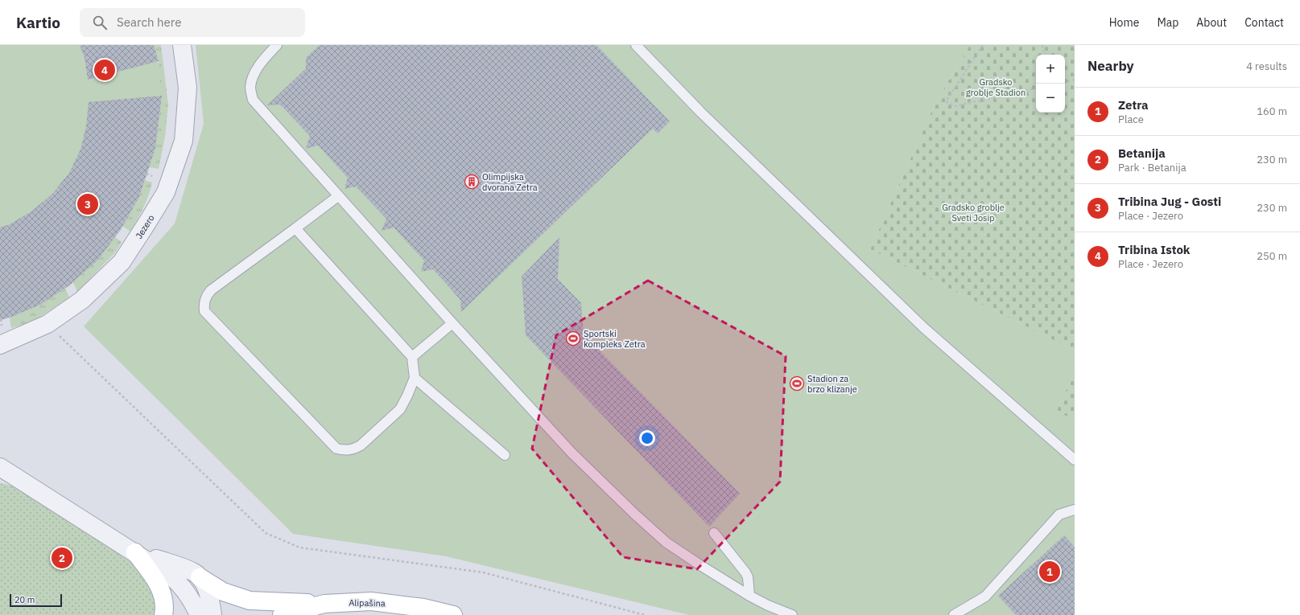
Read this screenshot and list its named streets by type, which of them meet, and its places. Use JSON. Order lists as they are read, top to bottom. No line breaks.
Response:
{"streets":{"main road":["Alipašina"],"street":["Jezero"]},"parks":["Gradsko groblje Stadion","Gradsko groblje Sveti Josip"],"places":{"building":["Olimpijska dvorana Zetra"],"sports":["Sportski kompleks Zetra","Stadion za brzo klizanje"]},"scale_bar":"20 m","page":{"header":"Kartio","search":"Search here","nav":["Home","Map","About","Contact"],"heading":["Nearby","4 results"],"map_buttons":["+","−"],"pins":["4","3","2","1"],"list":[{"mark":"1","name":"Zetra","note":"Place","value":"160 m"},{"mark":"2","name":"Betanija","note":"Park · Betanija","value":"230 m"},{"mark":"3","name":"Tribina Jug - Gosti","note":"Place · Jezero","value":"230 m"},{"mark":"4","name":"Tribina Istok","note":"Place · Jezero","value":"250 m"}],"scale":"20 m"}}
